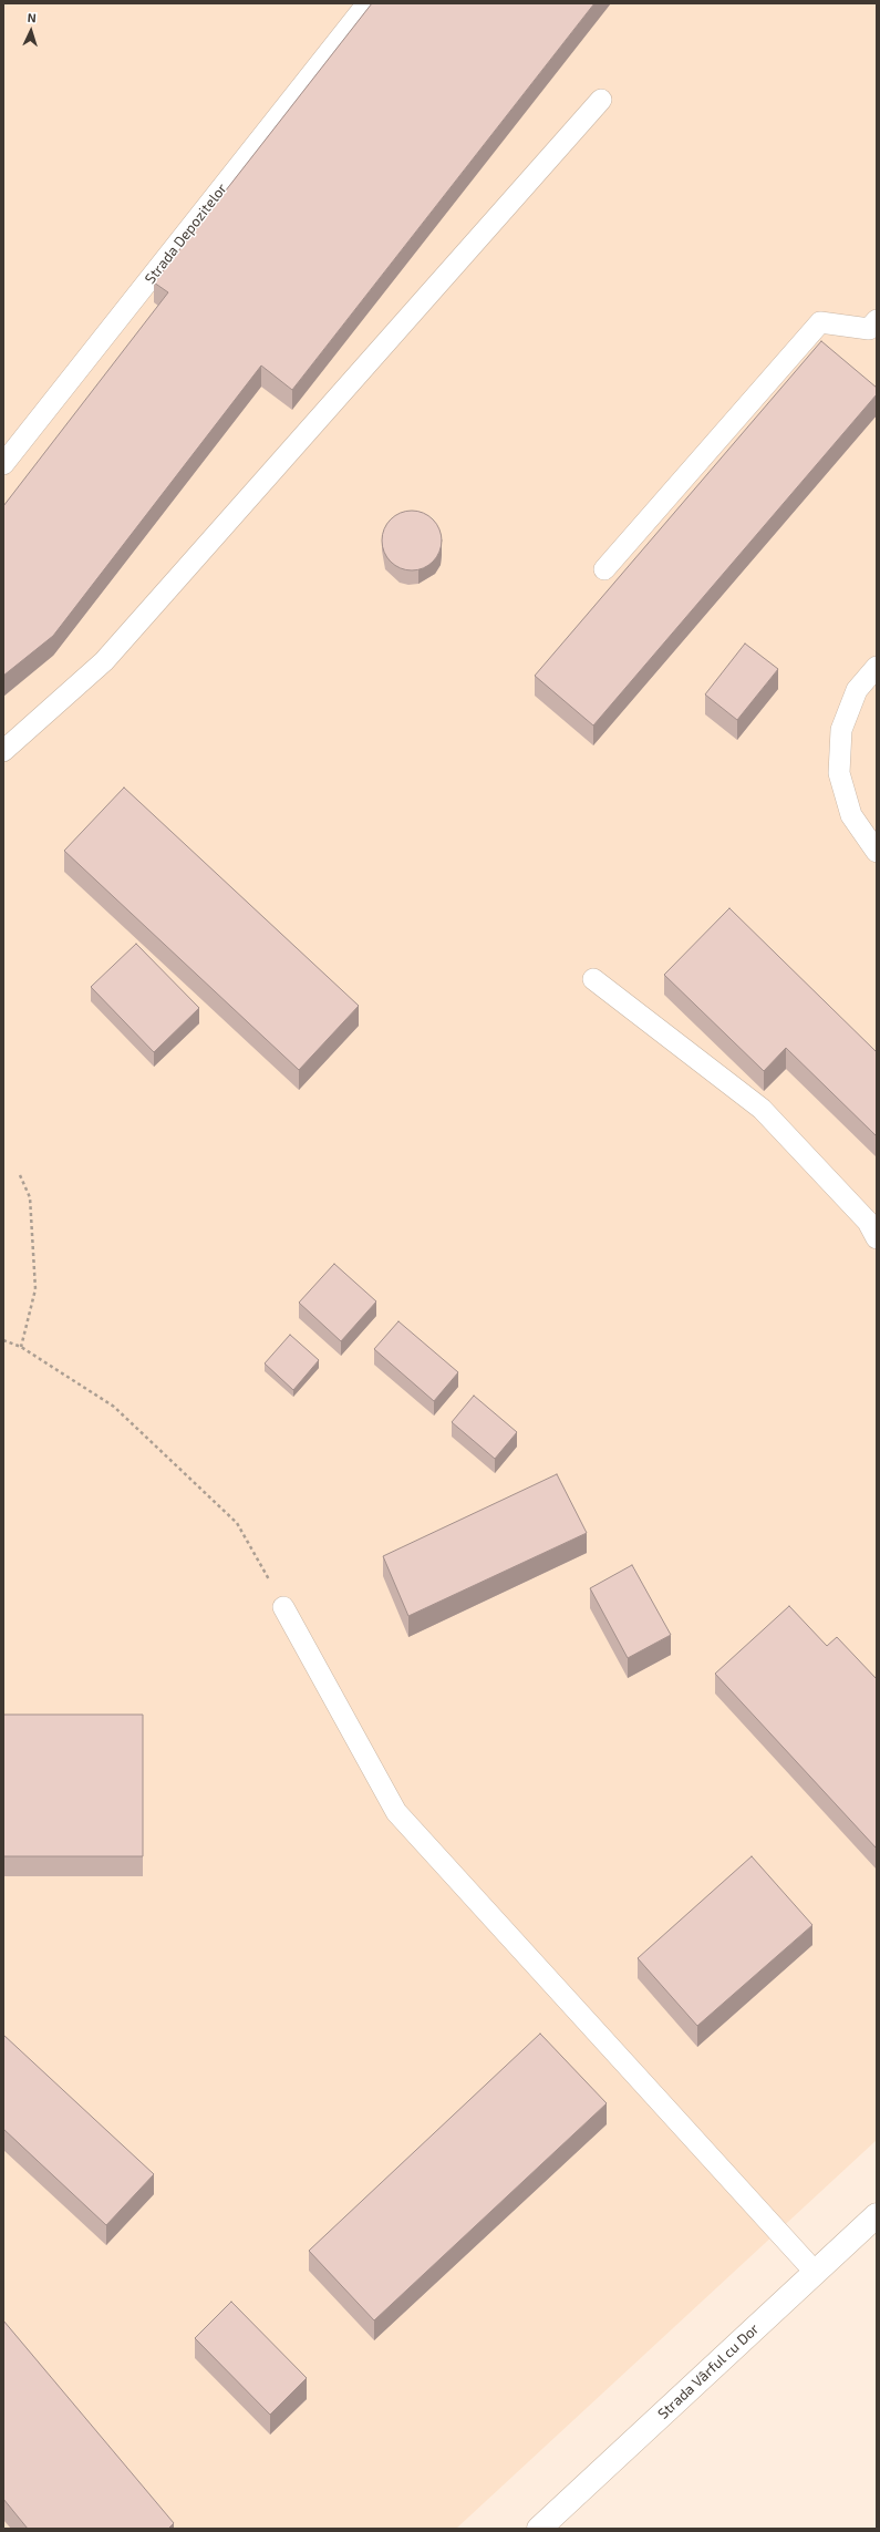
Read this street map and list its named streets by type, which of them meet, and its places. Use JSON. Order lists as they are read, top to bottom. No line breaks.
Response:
{"streets":{"street":["Strada Vârful cu Dor"],"lane":["Strada Depozitelor"]},"north":"top"}
